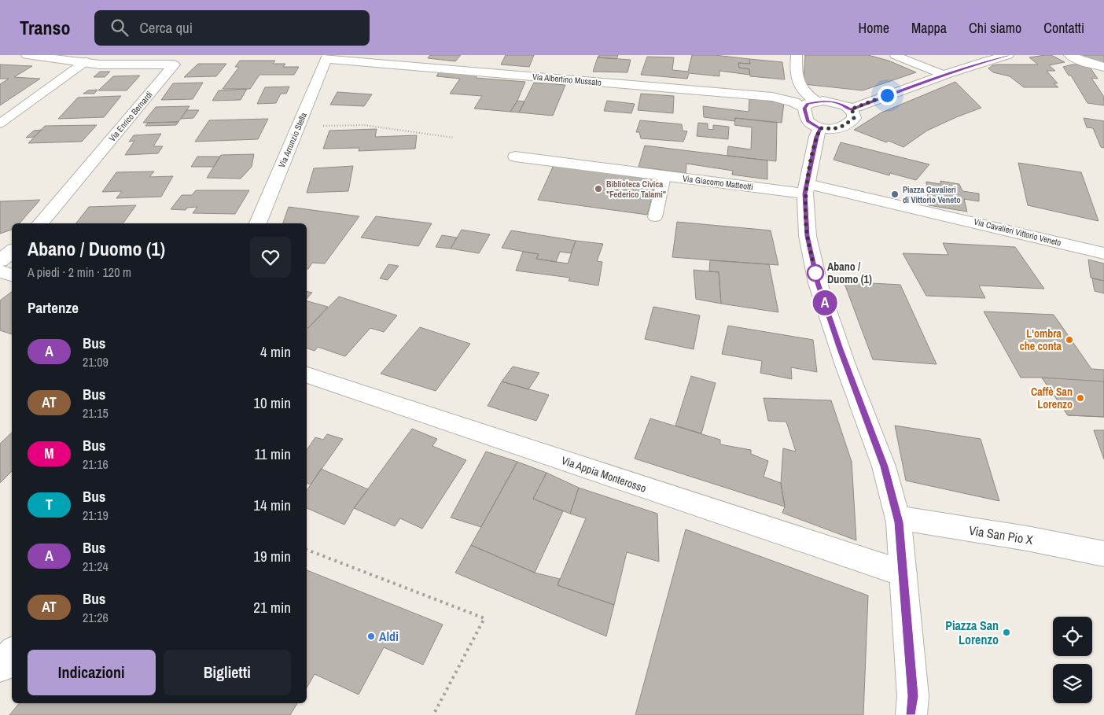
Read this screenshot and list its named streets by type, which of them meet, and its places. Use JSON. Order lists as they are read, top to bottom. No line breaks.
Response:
{"streets":{"street":["Via Albertino Mussato","Via Enrico Bernardi","Via Arrunzio Stella","Via Giacomo Matteotti","Via Cavalieri Vittorio Veneto","Via Appia Monterosso","Via San Pio X"]},"crossings":[["Via Albertino Mussato","Via Arrunzio Stella"],["Via Giacomo Matteotti","Via Cavalieri Vittorio Veneto"]],"places":["Biblioteca Civica \"Federico Talami\"","Piazza Cavalieri di Vittorio Veneto","Abano / Duomo (1)","L'ombra che conta","Caffè San Lorenzo","Piazza San Lorenzo","Aldi"],"lines":["bus line A"],"page":{"header":"Transo","search":"Cerca qui","nav":["Home","Mappa","Chi siamo","Contatti"],"on_map":"A","heading":[["Abano / Duomo (1)","A piedi · 2 min · 120 m"],"Partenze"],"list":[{"mark":"A","name":"Bus","note":"21:09","value":"4 min"},{"mark":"AT","name":"Bus","note":"21:15","value":"10 min"},{"mark":"M","name":"Bus","note":"21:16","value":"11 min"},{"mark":"T","name":"Bus","note":"21:19","value":"14 min"},{"mark":"A","name":"Bus","note":"21:24","value":"19 min"},{"mark":"AT","name":"Bus","note":"21:26","value":"21 min"}],"buttons":["Indicazioni","Biglietti"]}}
